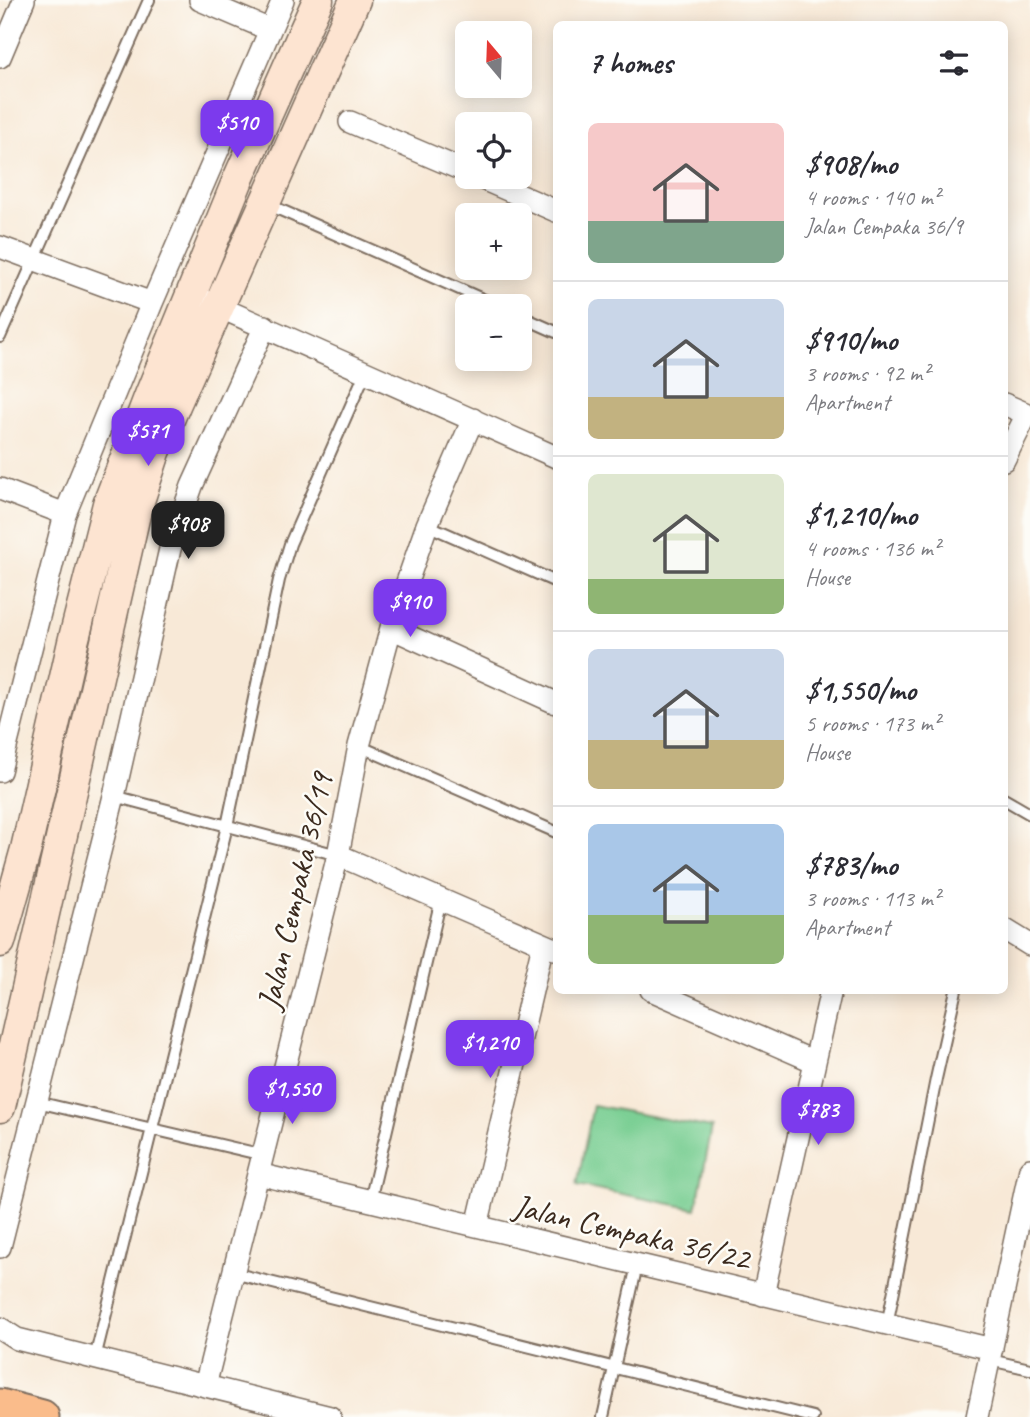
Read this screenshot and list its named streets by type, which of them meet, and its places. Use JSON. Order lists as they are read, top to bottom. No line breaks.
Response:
{"streets":{"street":["Jalan Cempaka 36/19","Jalan Cempaka 36/22"]},"crossings":[["Jalan Cempaka 36/19","Jalan Cempaka 36/22"]],"north":"top","page":{"map_buttons":["+","−"],"heading":"7 homes","price":["$510","$571","$908","$910","$1,210","$1,550","$783"],"list":[{"name":"$908/mo","note":"4 rooms · 140 m² · Jalan Cempaka 36/9"},{"name":"$910/mo","note":"3 rooms · 92 m² · Apartment"},{"name":"$1,210/mo","note":"4 rooms · 136 m² · House"},{"name":"$1,550/mo","note":"5 rooms · 173 m² · House"},{"name":"$783/mo","note":"3 rooms · 113 m² · Apartment"}]}}
